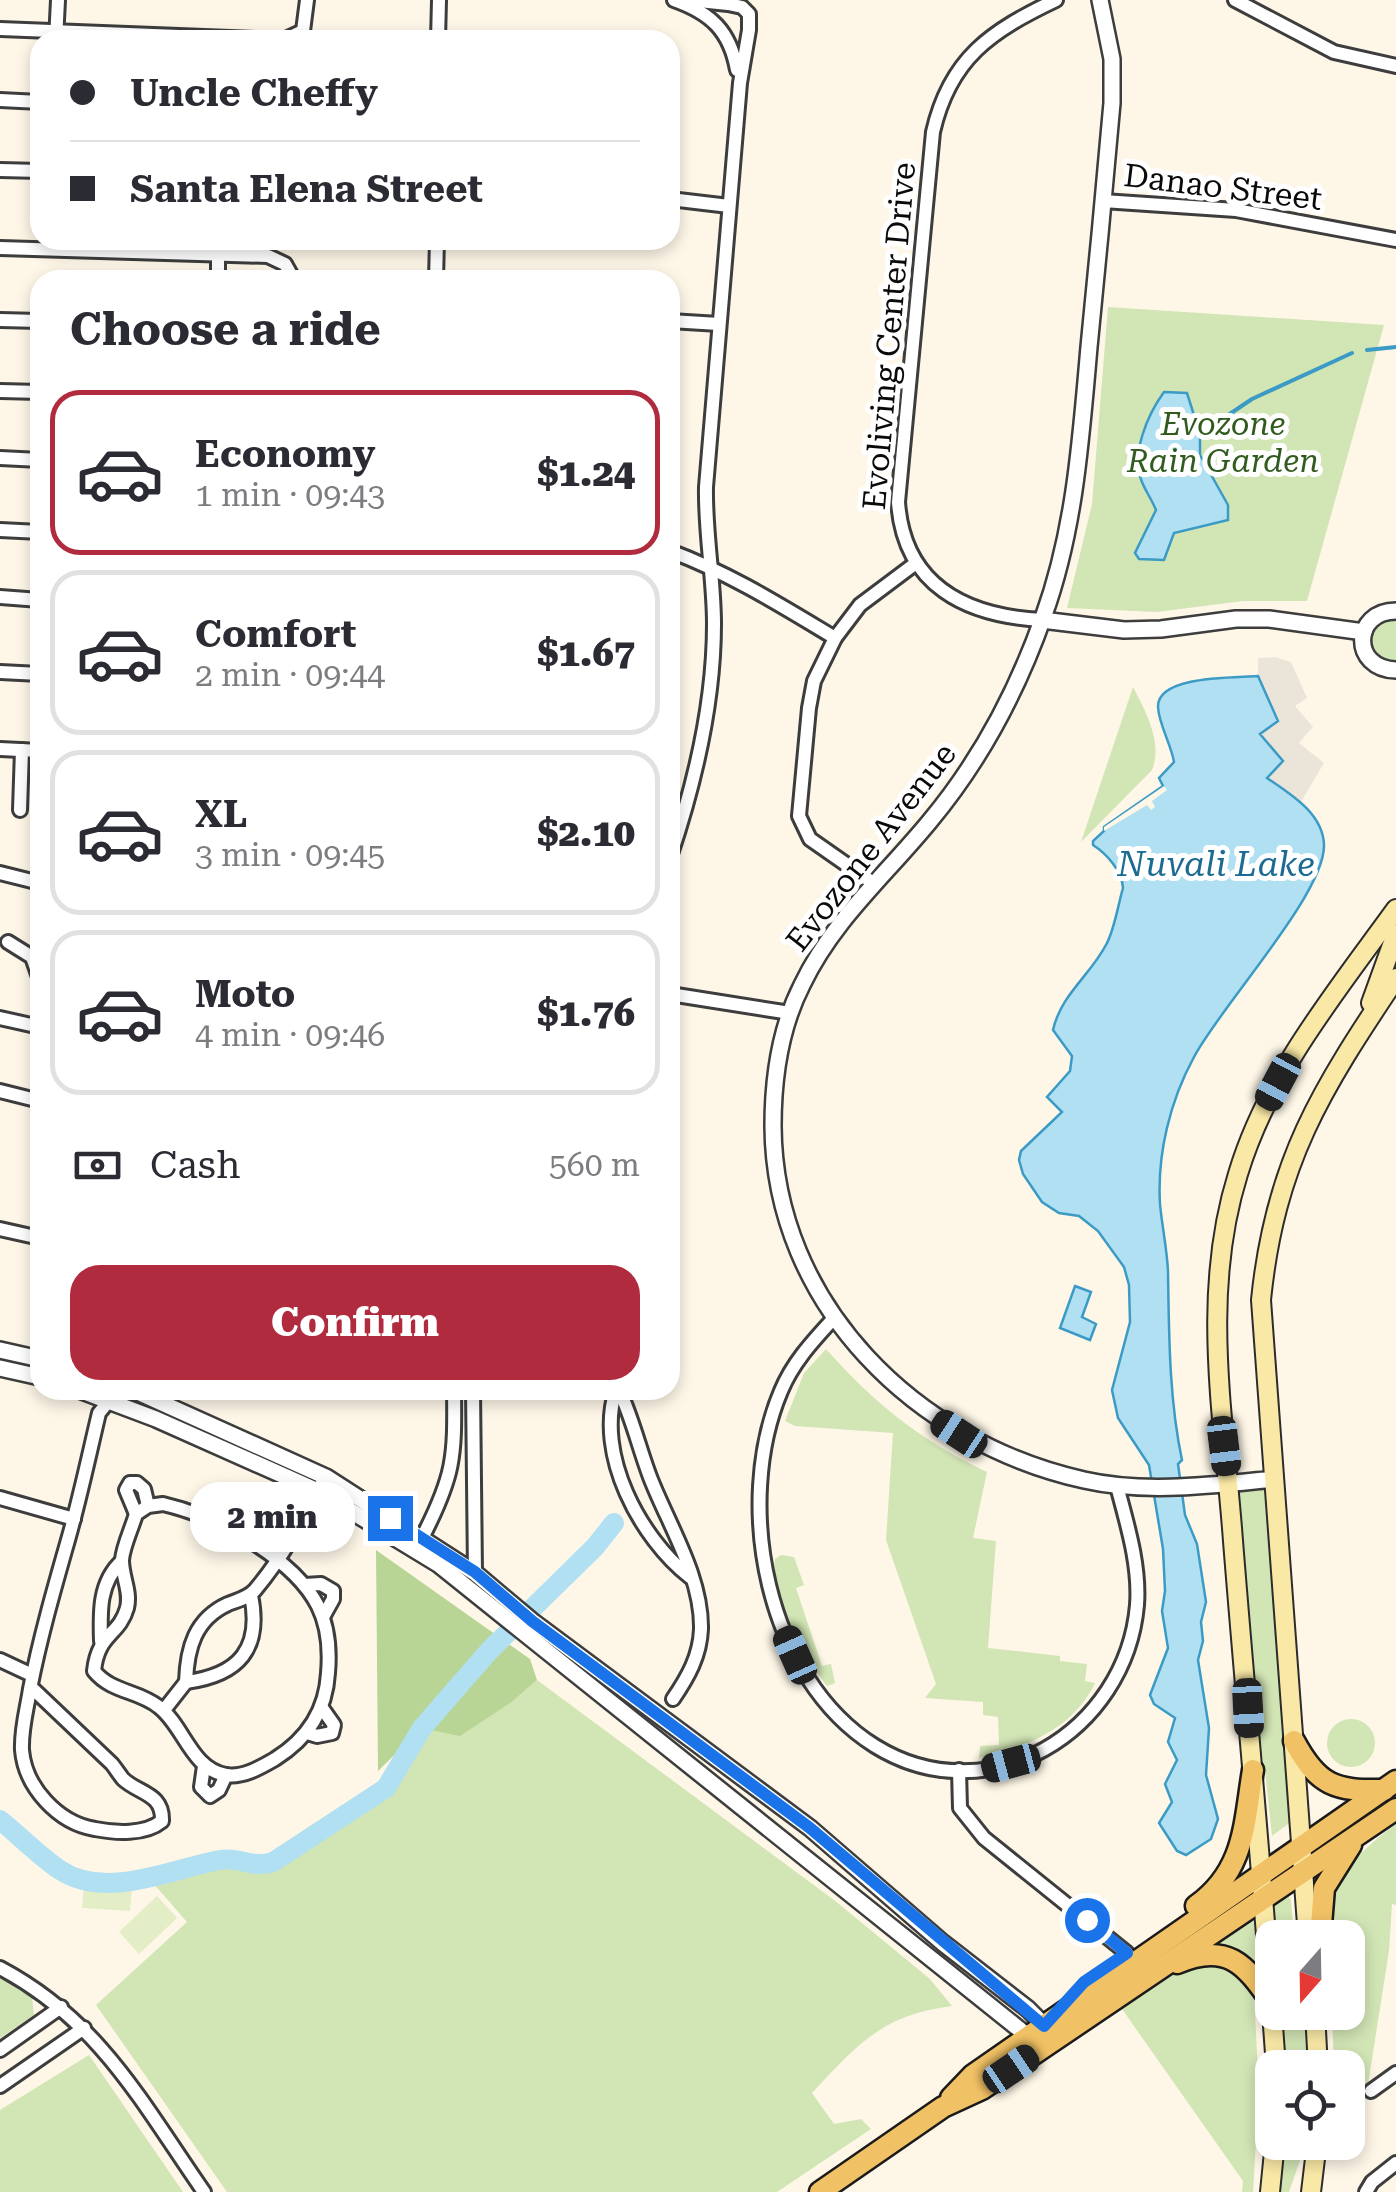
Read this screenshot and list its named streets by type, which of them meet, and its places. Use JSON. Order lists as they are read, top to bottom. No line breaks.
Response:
{"streets":{"street":["Danao Street","Evoliving Center Drive","Evozone Avenue"]},"crossings":[["Danao Street","Evozone Avenue"],["Evoliving Center Drive","Evozone Avenue"]],"water":["Nuvali Lake"],"parks":["Evozone Rain Garden"],"north":"bottom","page":{"banner":["Uncle Cheffy","Santa Elena Street"],"heading":"Choose a ride","list":[{"name":"Economy","note":"1 min · 09:43","value":"$1.24"},{"name":"Comfort","note":"2 min · 09:44","value":"$1.67"},{"name":"XL","note":"3 min · 09:45","value":"$2.10"},{"name":"Moto","note":"4 min · 09:46","value":"$1.76"}],"pay":["Cash","560 m"],"buttons":"Confirm","bubble":"2 min"}}
